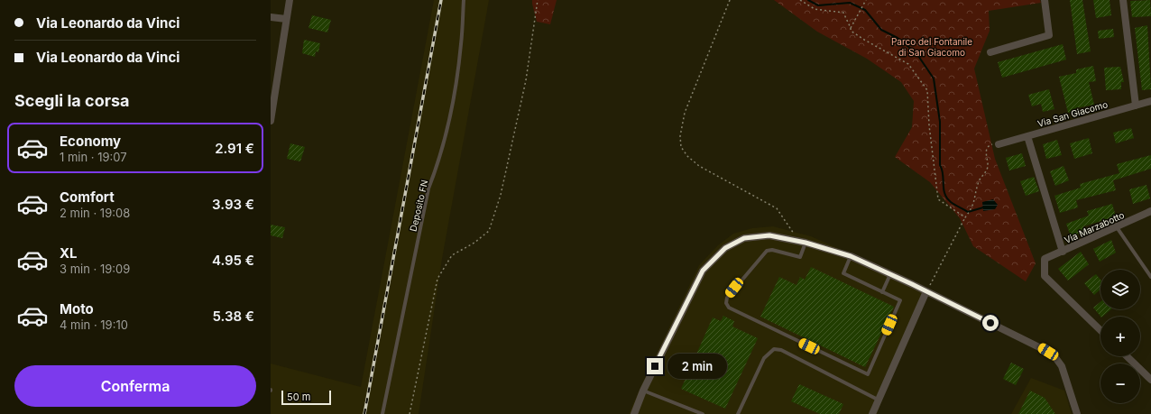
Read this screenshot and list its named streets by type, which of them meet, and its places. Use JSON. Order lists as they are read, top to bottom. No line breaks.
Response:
{"streets":{"street":["Via San Giacomo","Via Marzabotto"],"lane":["Deposito FN"]},"parks":["Parco del Fontanile di San Giacomo"],"scale_bar":"50 m","page":{"banner":["Via Leonardo da Vinci","Via Leonardo da Vinci"],"heading":"Scegli la corsa","list":[{"name":"Economy","note":"1 min · 19:07","value":"2.91 €"},{"name":"Comfort","note":"2 min · 19:08","value":"3.93 €"},{"name":"XL","note":"3 min · 19:09","value":"4.95 €"},{"name":"Moto","note":"4 min · 19:10","value":"5.38 €"}],"map_buttons":["+","−"],"bubble":"2 min","buttons":"Conferma","scale":"50 m"}}
